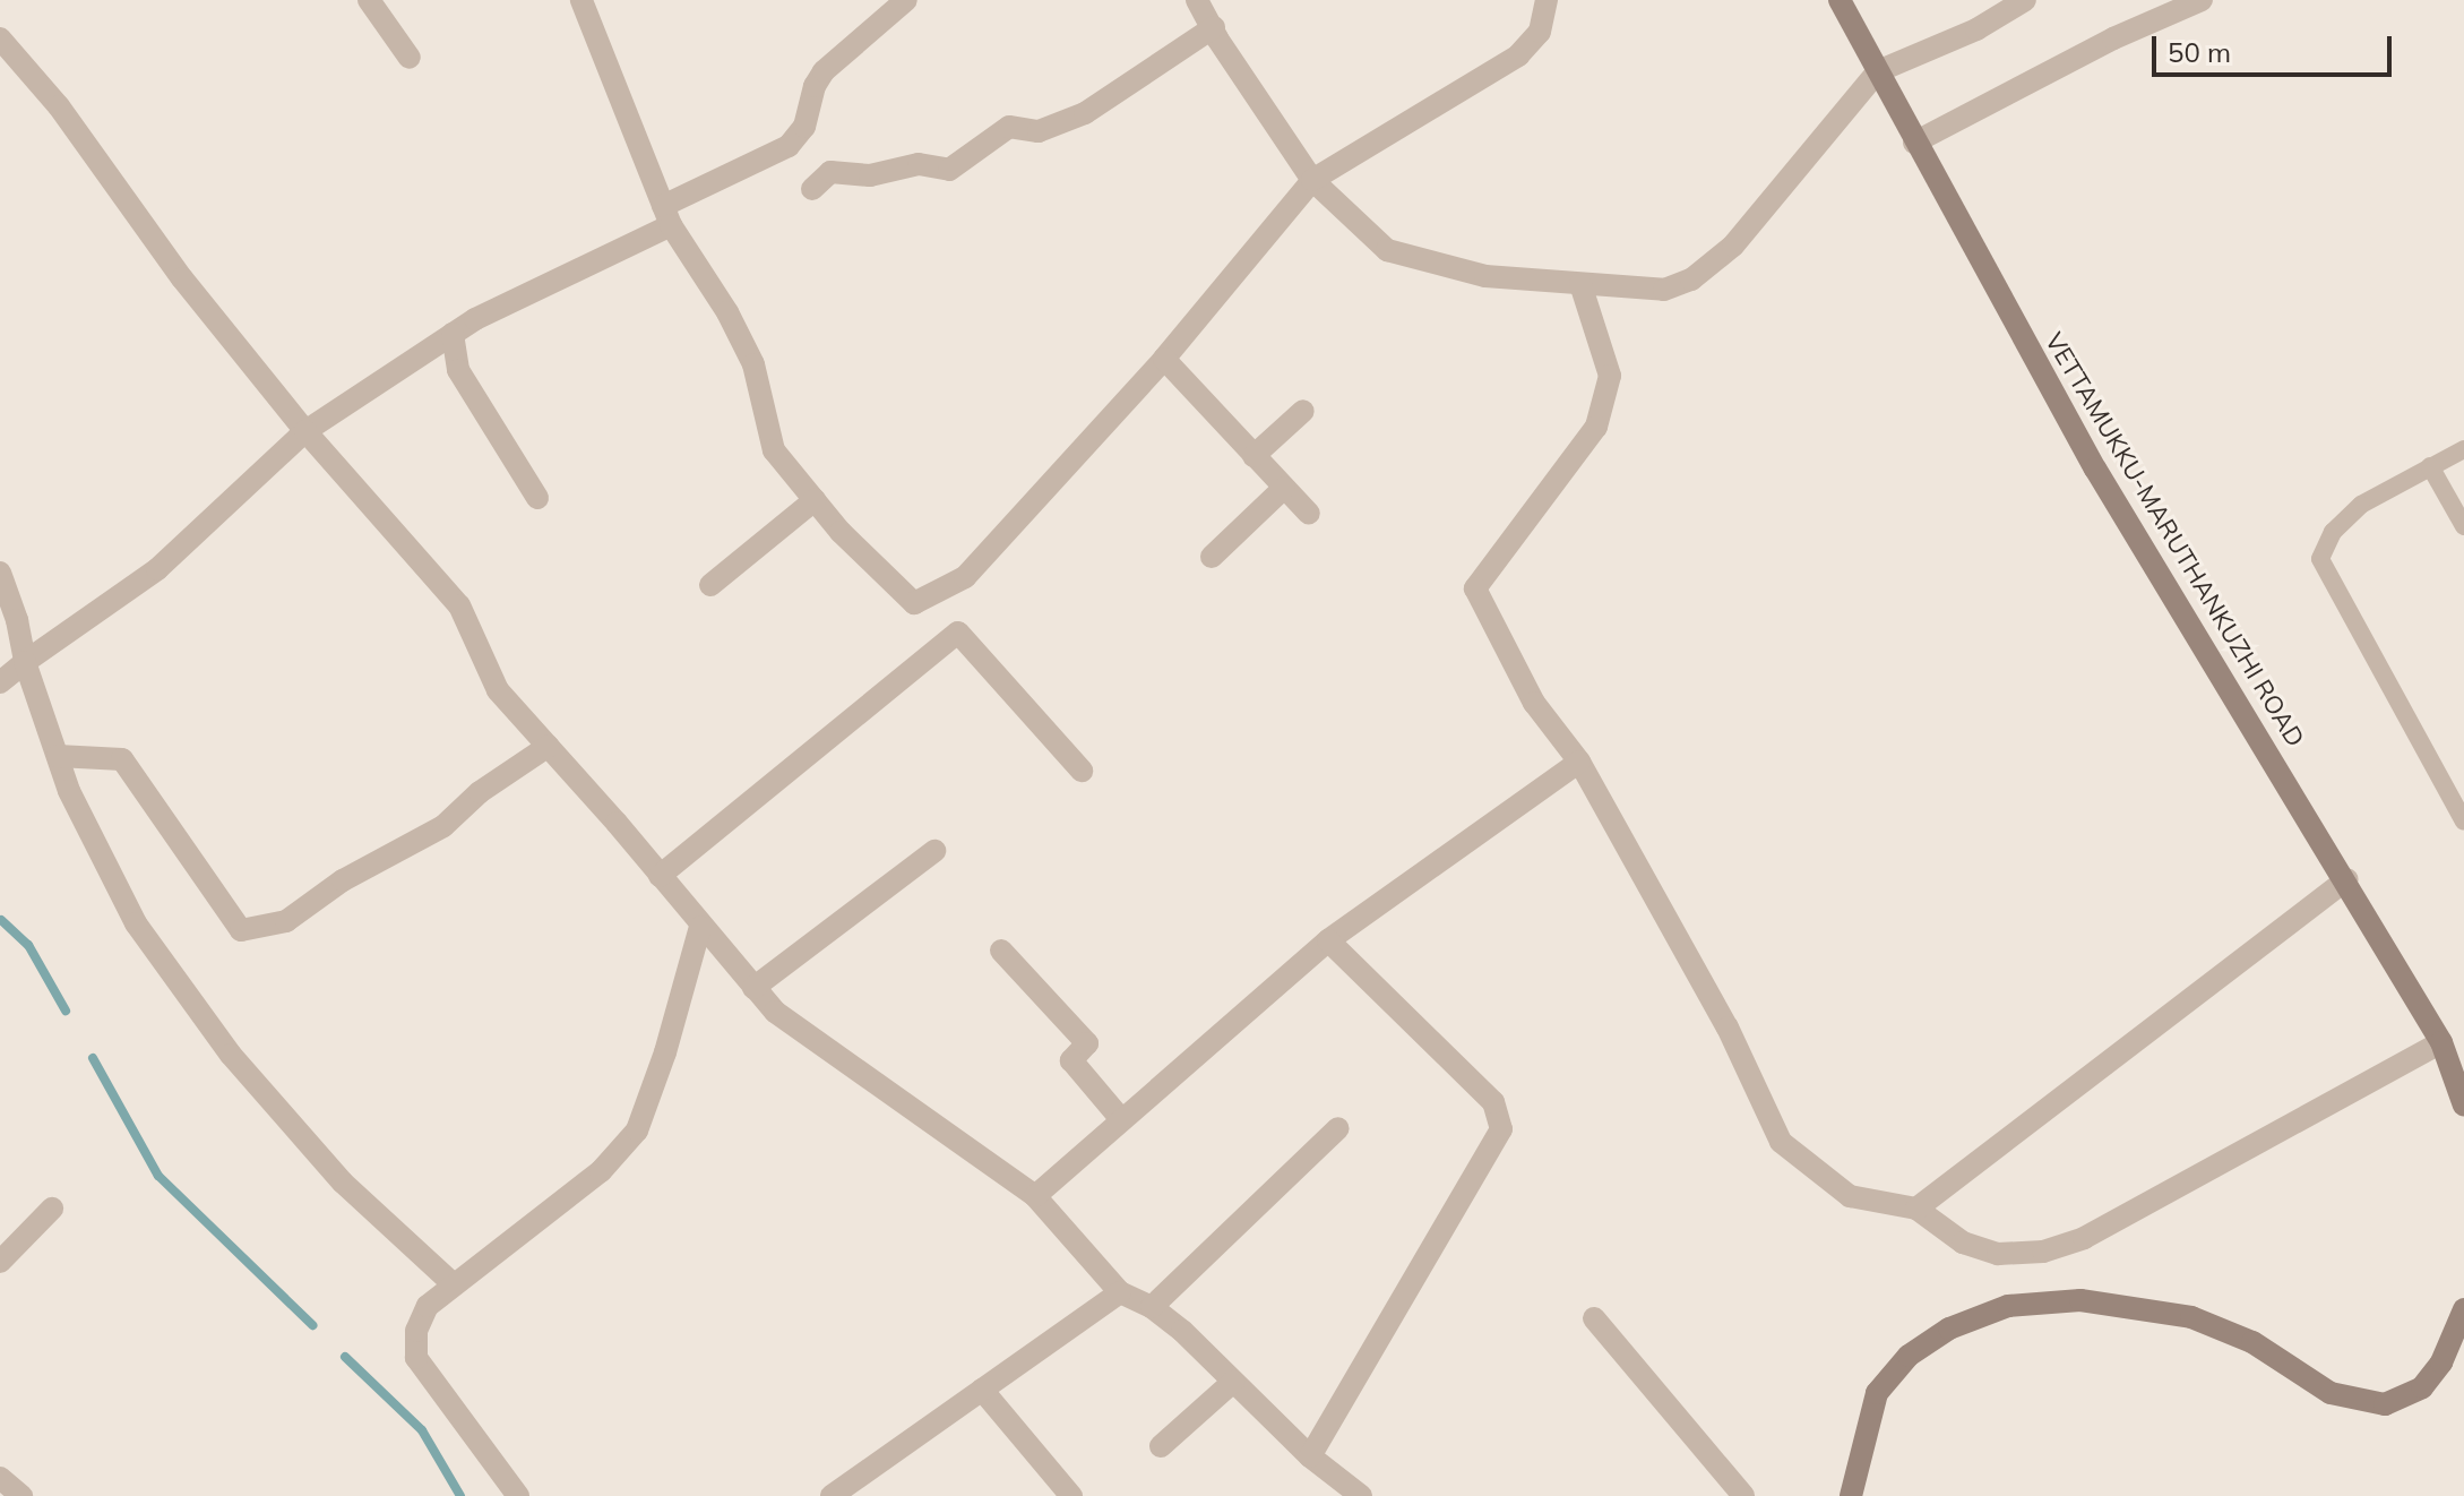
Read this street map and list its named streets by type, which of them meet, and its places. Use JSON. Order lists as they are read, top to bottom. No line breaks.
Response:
{"streets":{"main road":["VETTAMUKKU-MARUTHANKUZHI ROAD"]},"scale_bar":"50 m"}
